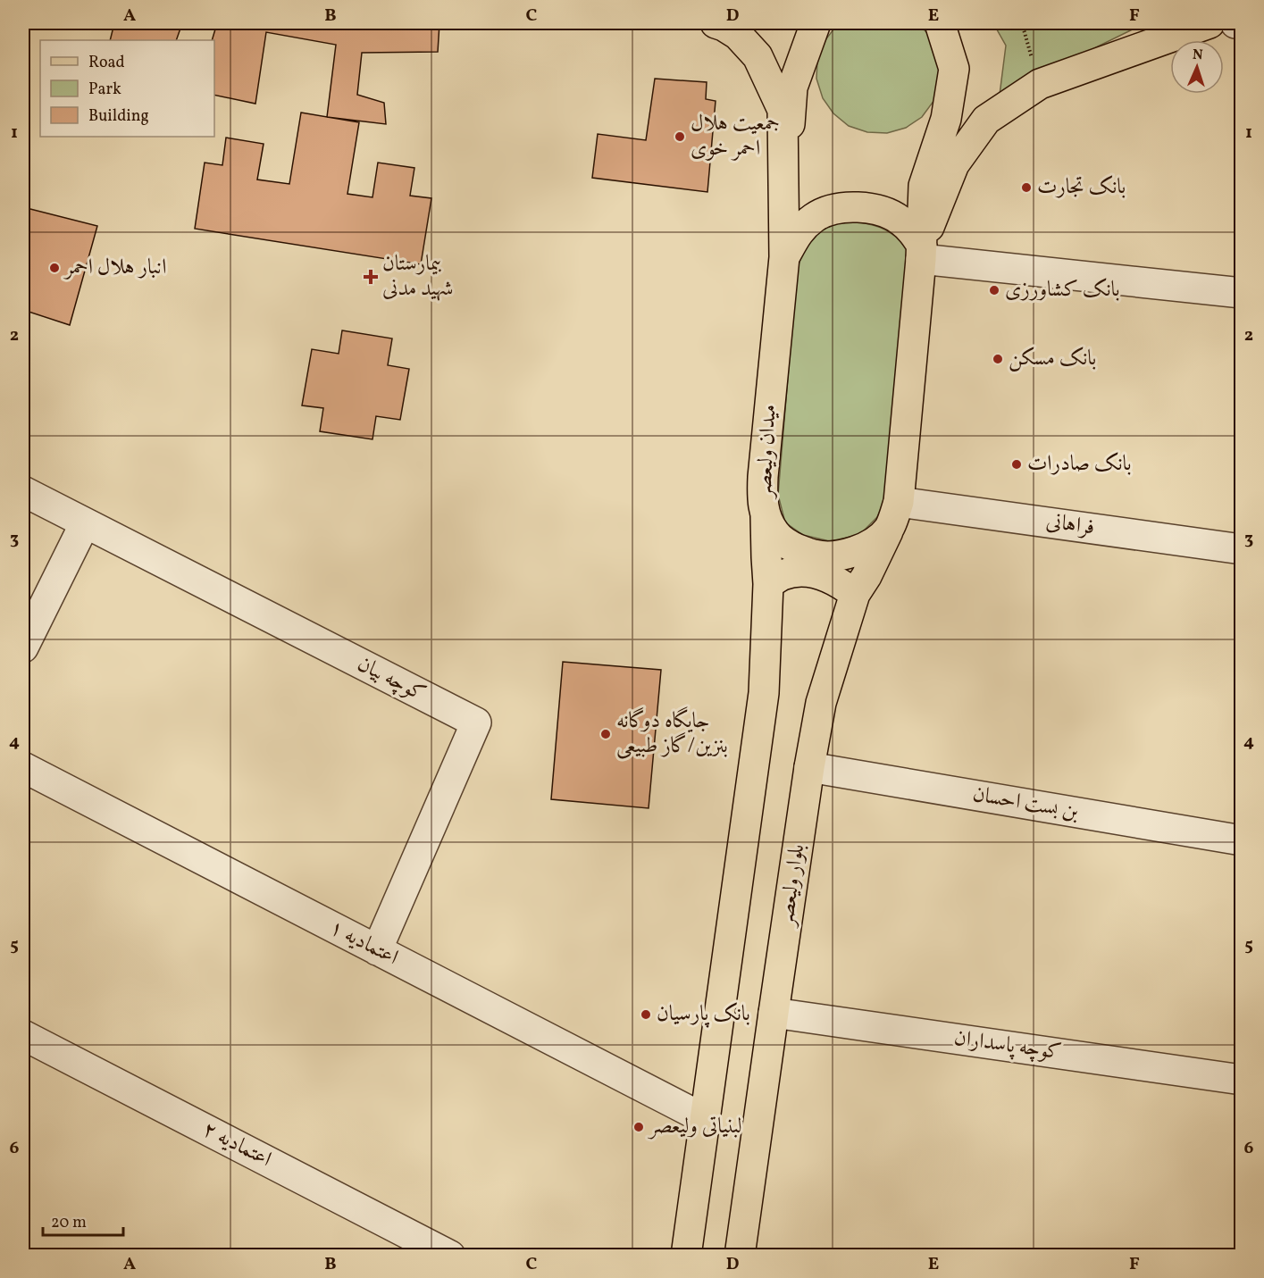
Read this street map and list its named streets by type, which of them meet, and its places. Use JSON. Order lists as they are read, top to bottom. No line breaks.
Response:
{"streets":{"main road":["میدان ولیعصر","بلوار ولیعصر"],"street":["فراهانی","کوچه بیان","بن بست احسان","اعتمادیه ۱","کوچه پاسداران","اعتمادیه ۲"]},"crossings":[["میدان ولیعصر","فراهانی"],["میدان ولیعصر","بلوار ولیعصر"],["فراهانی","بلوار ولیعصر"],["کوچه بیان","اعتمادیه ۱"],["بن بست احسان","بلوار ولیعصر"],["بلوار ولیعصر","کوچه پاسداران"]],"places":{"other":["جمعیت هلال احمر خوی","بانک تجارت","انبار هلال احمر","بانک کشاورزی","بانک مسکن","بانک صادرات","جایگاه دوگانه بنزین/گاز طبیعی","بانک پارسیان","لبنیاتی ولیعصر"],"health":["بیمارستان شهید مدنی"]},"legend":["Road","Park","Building"],"scale_bar":"20 m","north":"top","grid":{"columns":["A","B","C","D","E","F"],"rows":["1","2","3","4","5","6"]}}
